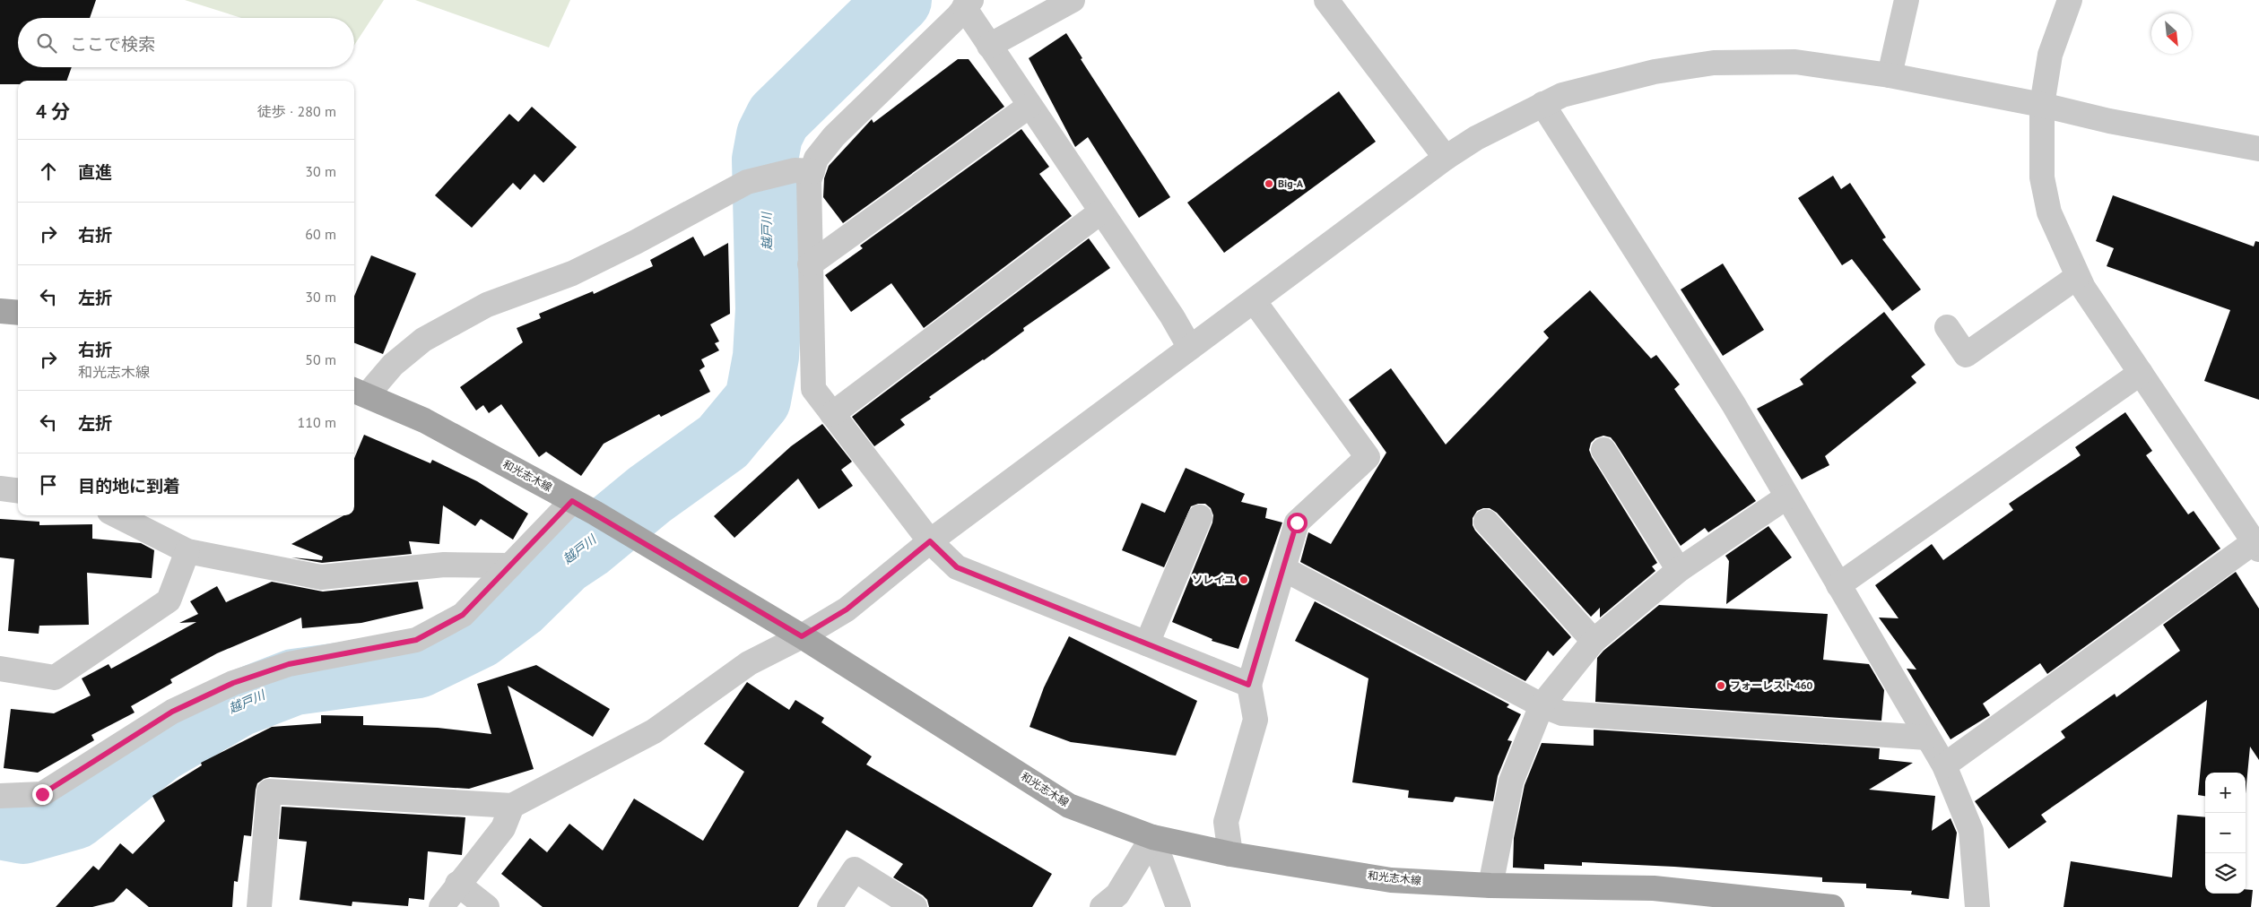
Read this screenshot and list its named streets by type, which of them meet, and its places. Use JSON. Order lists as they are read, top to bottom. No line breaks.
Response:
{"streets":{"main road":["和光志木線"]},"water":["越戸川"],"places":["Big-A","ソレイユ","フォーレスト460"],"north":"bottom right","page":{"search":"ここで検索","heading":["4 分","徒歩 · 280 m"],"list":[["直進","30 m"],["右折","60 m"],["左折","30 m"],["右折","和光志木線","50 m"],["左折","110 m"],"目的地に到着"],"map_buttons":["+","−"]}}
